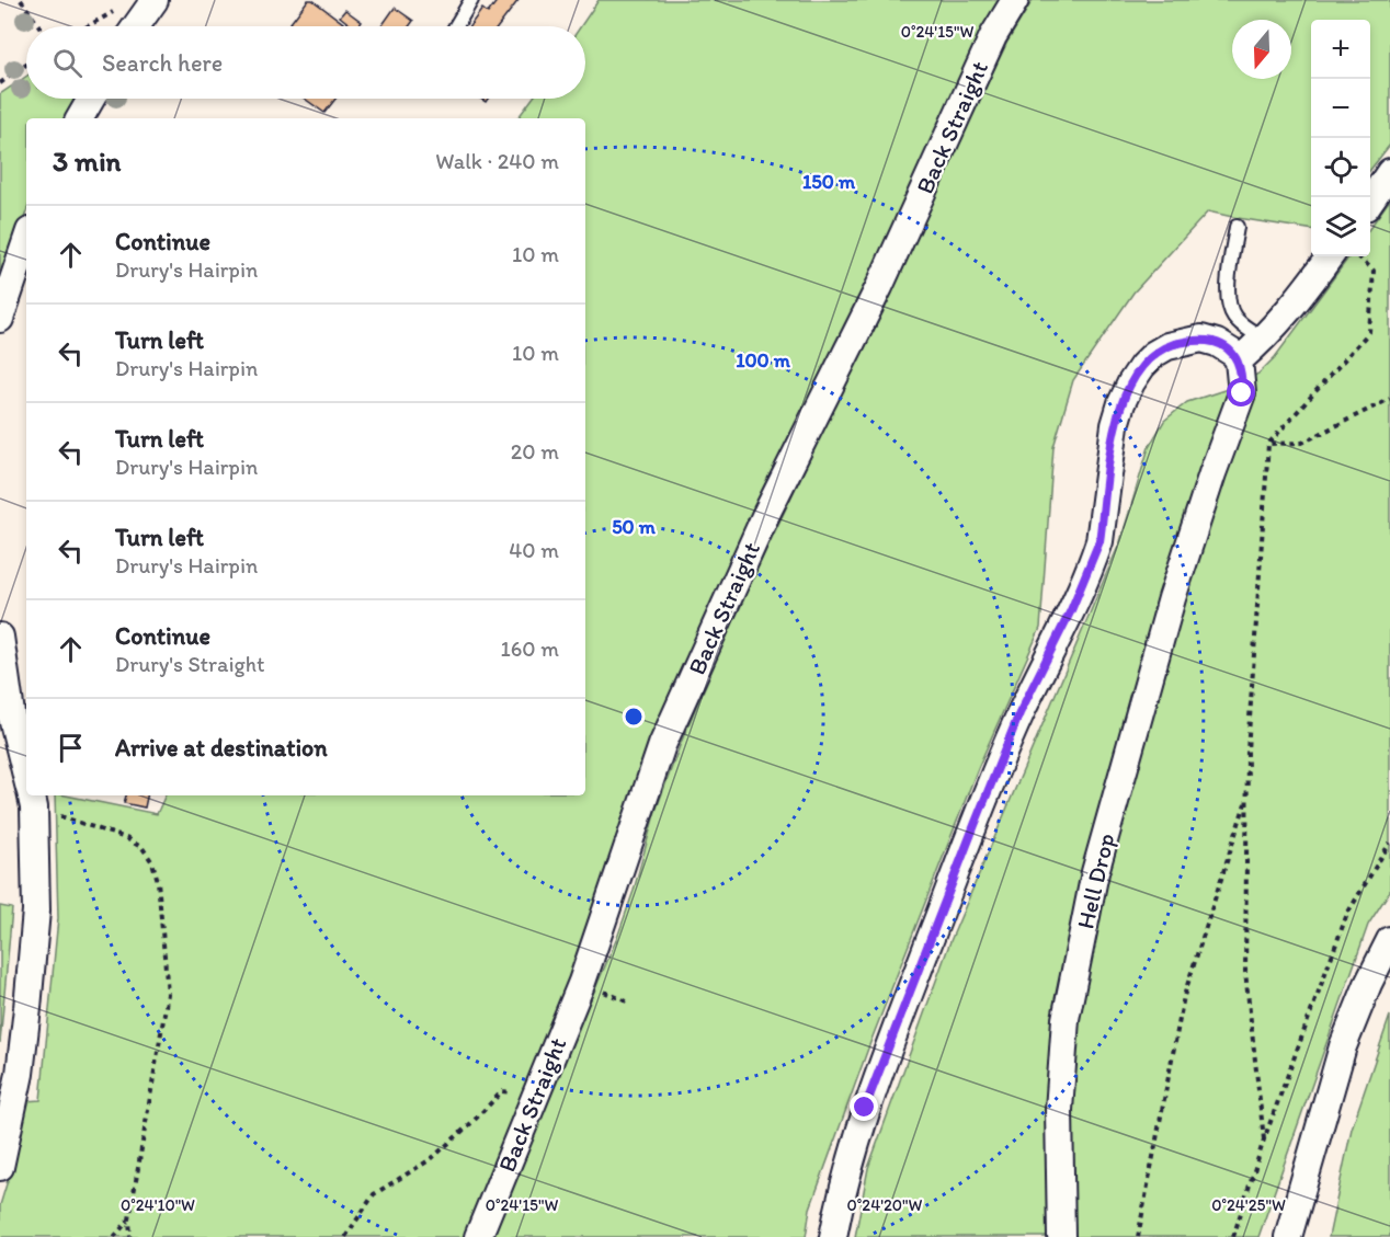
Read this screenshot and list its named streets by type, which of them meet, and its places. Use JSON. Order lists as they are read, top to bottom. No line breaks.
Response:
{"streets":{"street":["Back Straight","Hell Drop"]},"north":"bottom","page":{"map_buttons":["+","−"],"search":"Search here","heading":["3 min","Walk · 240 m"],"list":[["Continue","Drury's Hairpin","10 m"],["Turn left","Drury's Hairpin","10 m"],["Turn left","Drury's Hairpin","20 m"],["Turn left","Drury's Hairpin","40 m"],["Continue","Drury's Straight","160 m"],"Arrive at destination"]},"coordinates":["0°24'15\"W","0°24'10\"W","0°24'20\"W","0°24'25\"W"],"rings":["150 m","100 m","50 m"]}
